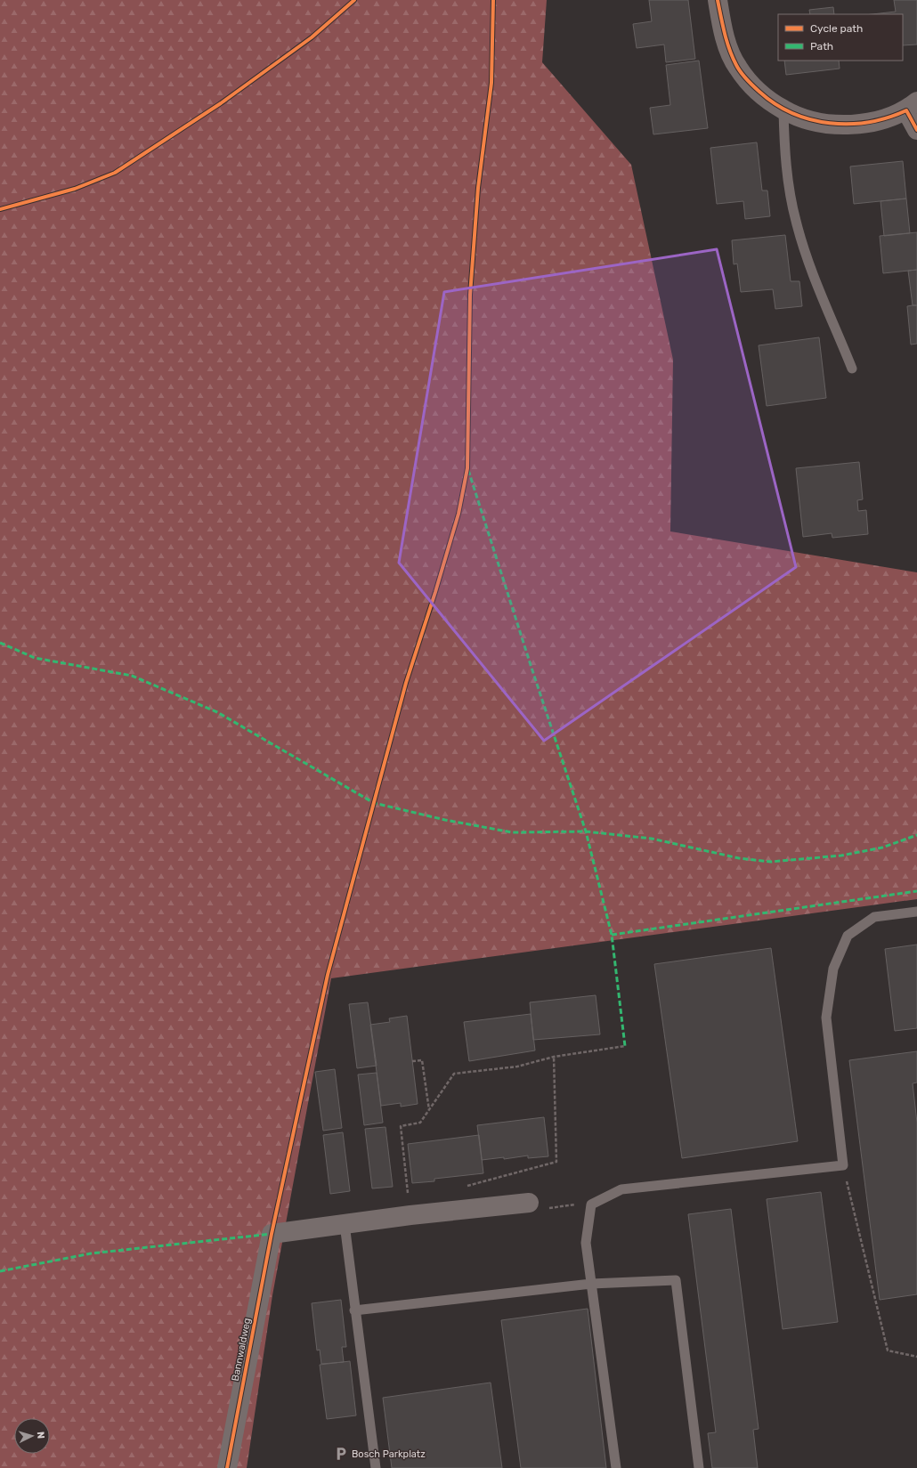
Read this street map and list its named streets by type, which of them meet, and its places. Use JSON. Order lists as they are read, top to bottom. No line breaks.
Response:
{"streets":{"street":["Bannwaldweg"]},"places":{"parking":["Bosch Parkplatz"]},"legend":["Cycle path","Path"],"north":"right"}
